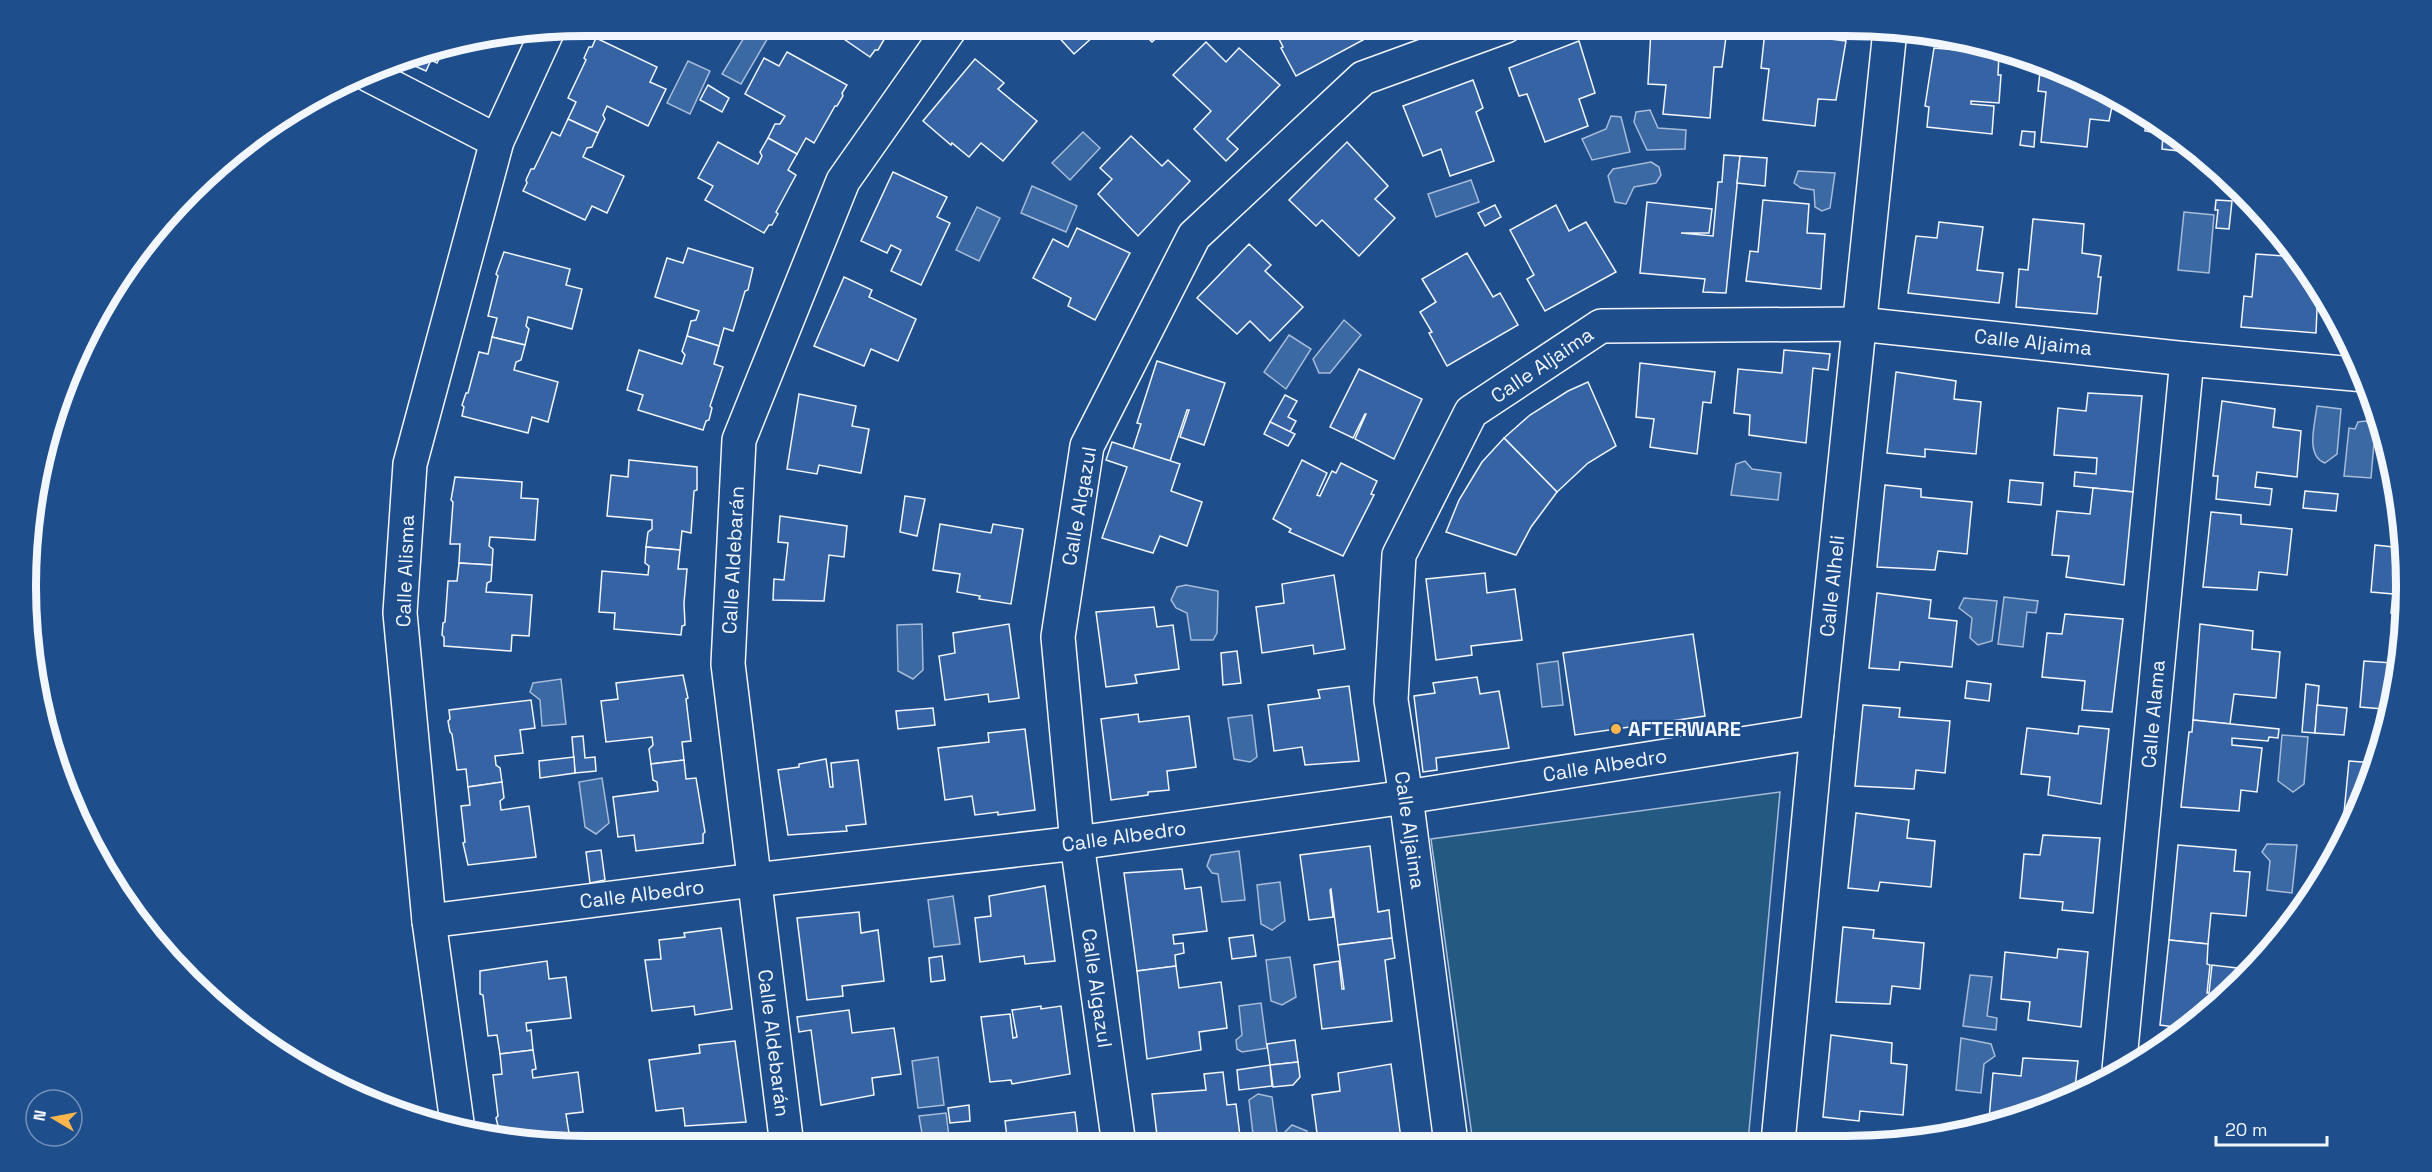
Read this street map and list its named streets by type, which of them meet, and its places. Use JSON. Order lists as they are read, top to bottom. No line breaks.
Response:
{"streets":{"street":["Calle Aljaima","Calle Algazul","Calle Aldebarán","Calle Alisma","Calle Alheli","Calle Alama","Calle Albedro"]},"crossings":[["Calle Aljaima","Calle Alheli"],["Calle Aljaima","Calle Alama"],["Calle Aljaima","Calle Albedro"],["Calle Algazul","Calle Albedro"],["Calle Aldebarán","Calle Albedro"],["Calle Alisma","Calle Albedro"],["Calle Alheli","Calle Albedro"]],"places":["AFTERWARE"],"scale_bar":"20 m","north":"left"}
